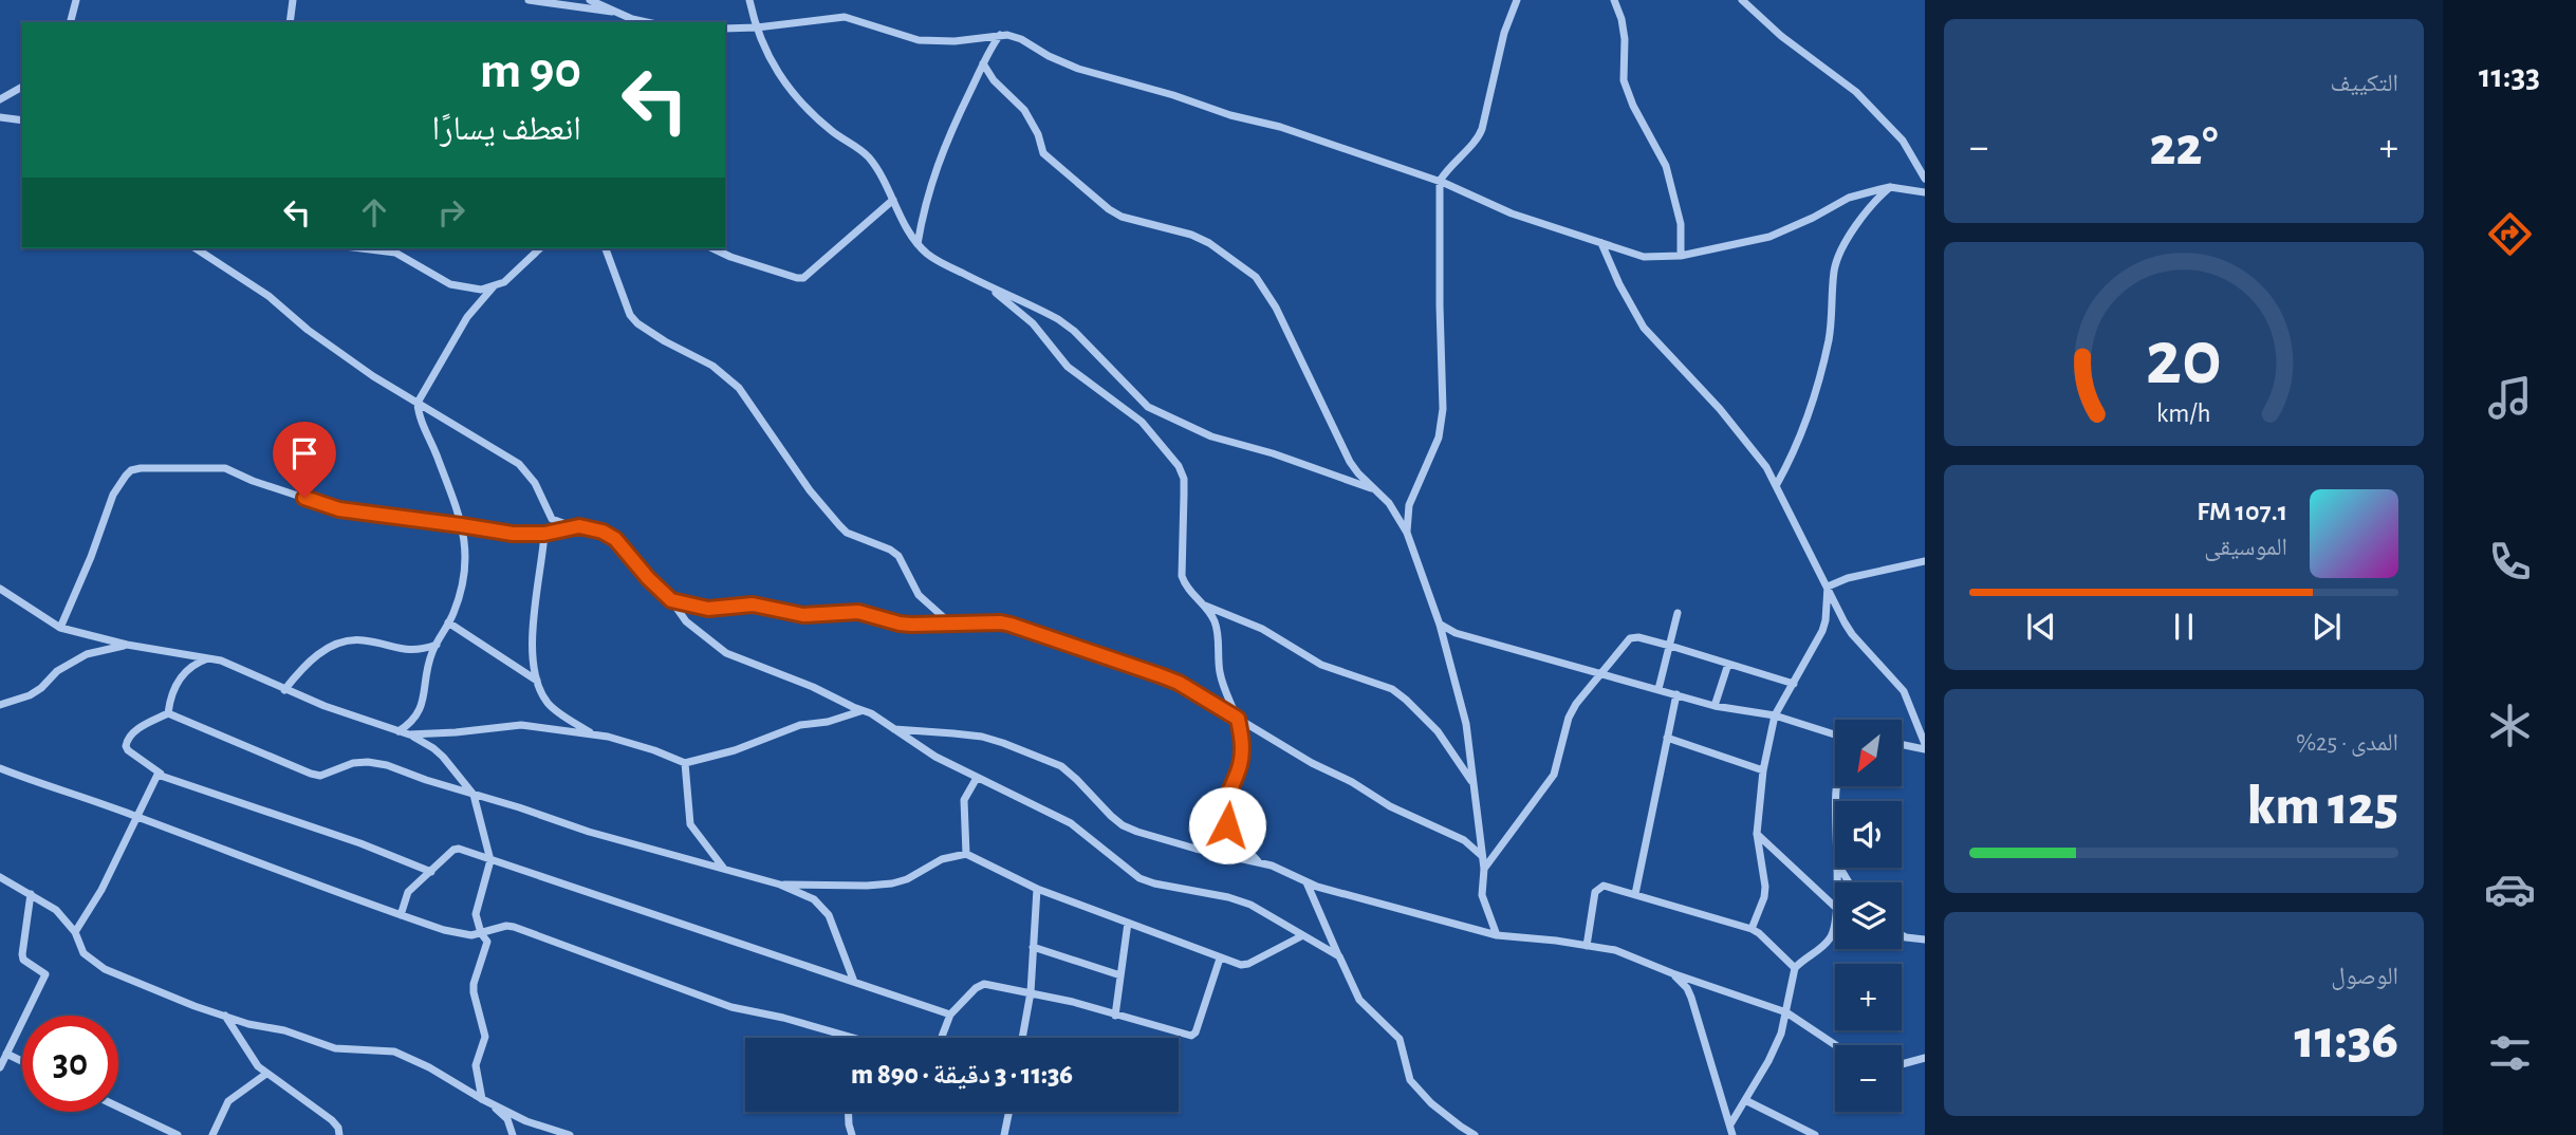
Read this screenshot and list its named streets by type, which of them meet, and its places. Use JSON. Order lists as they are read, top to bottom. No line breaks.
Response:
{"north":"bottom left","page":{"tabs":"11:33","tile":["التكييف",["المدى · 25%","125 km"],["الوصول","11:36"]],"turn":["90 m","انعطف يسارًا"],"heat":["−","22°","+"],"song":["107.1 FM","الموسيقى"],"map_buttons":["+","−"],"limit":"30","trip":"11:36 · 3 دقيقة · 890 m","gauge":["20","km/h"]}}
